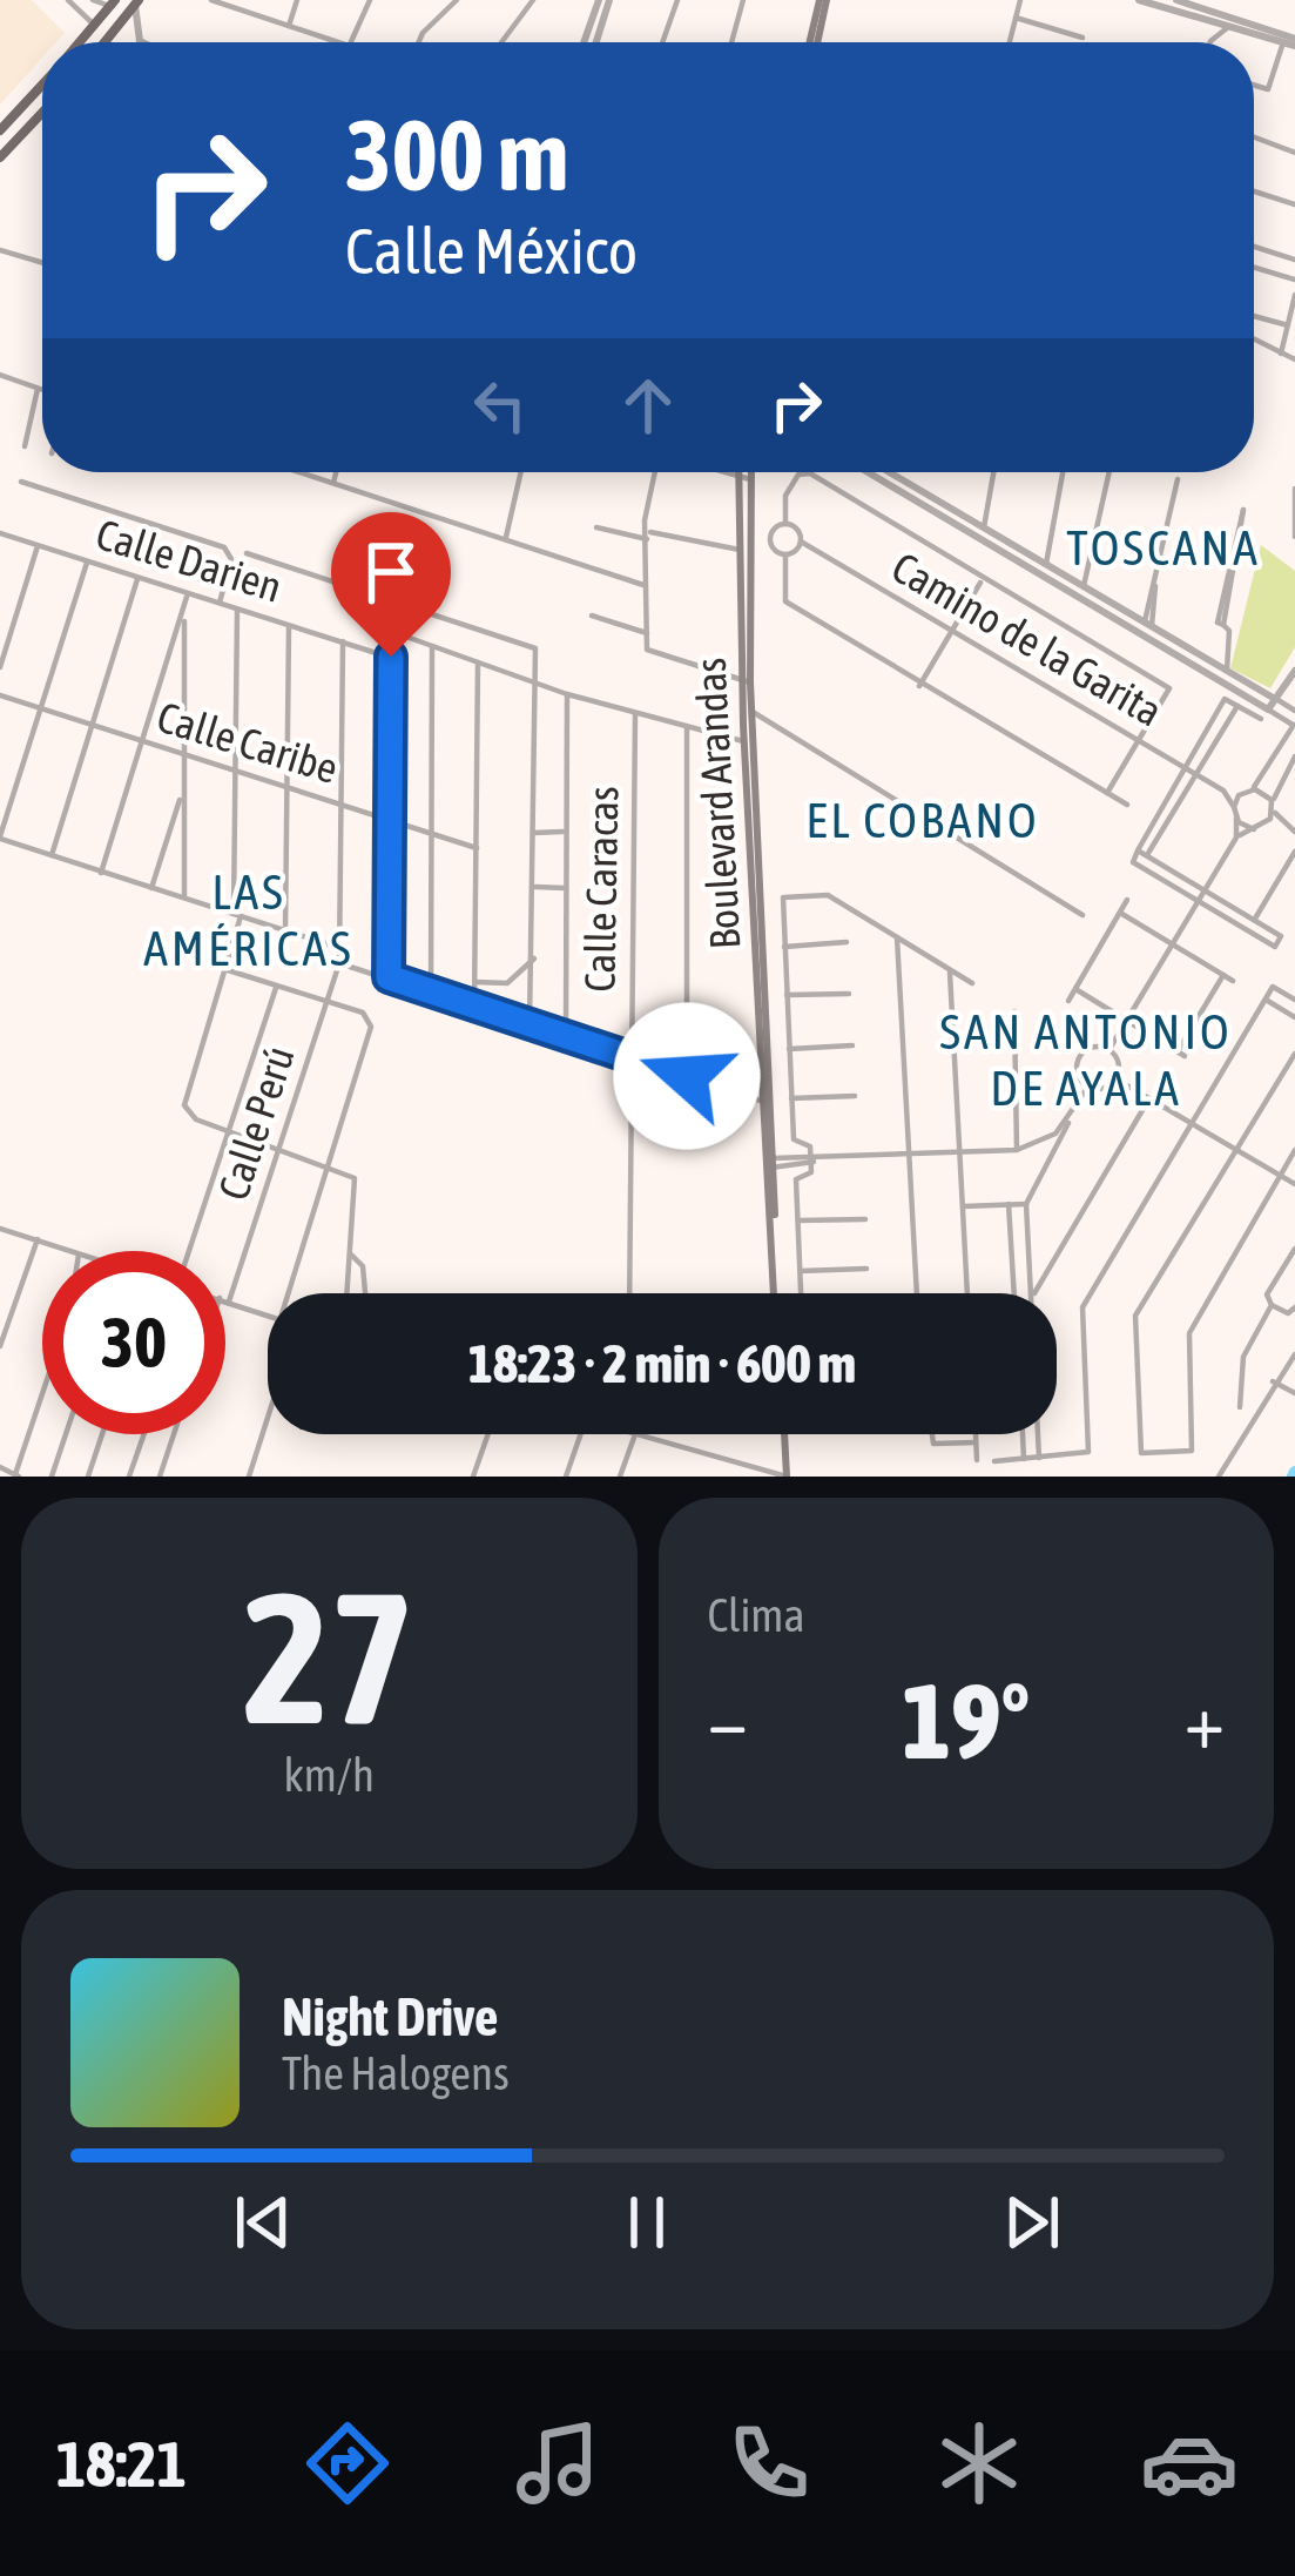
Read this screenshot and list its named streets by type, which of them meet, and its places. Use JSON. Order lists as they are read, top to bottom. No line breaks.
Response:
{"streets":{"main road":["Boulevard Arandas"],"street":["Calle Darien","Camino de la Garita","Calle Caribe","Calle Caracas","Calle Perú"]},"crossings":[["Calle Darien","Calle Perú"],["Calle Caribe","Calle Perú"]],"districts":["TOSCANA","EL COBANO","LAS AMÉRICAS","SAN ANTONIO DE AYALA"],"page":{"turn":["300 m","Calle México"],"limit":"30","trip":"18:23 · 2 min · 600 m","tile":[["27","km/h"],"Clima"],"heat":["−","19°","+"],"song":["Night Drive","The Halogens"],"tabs":"18:21"}}
